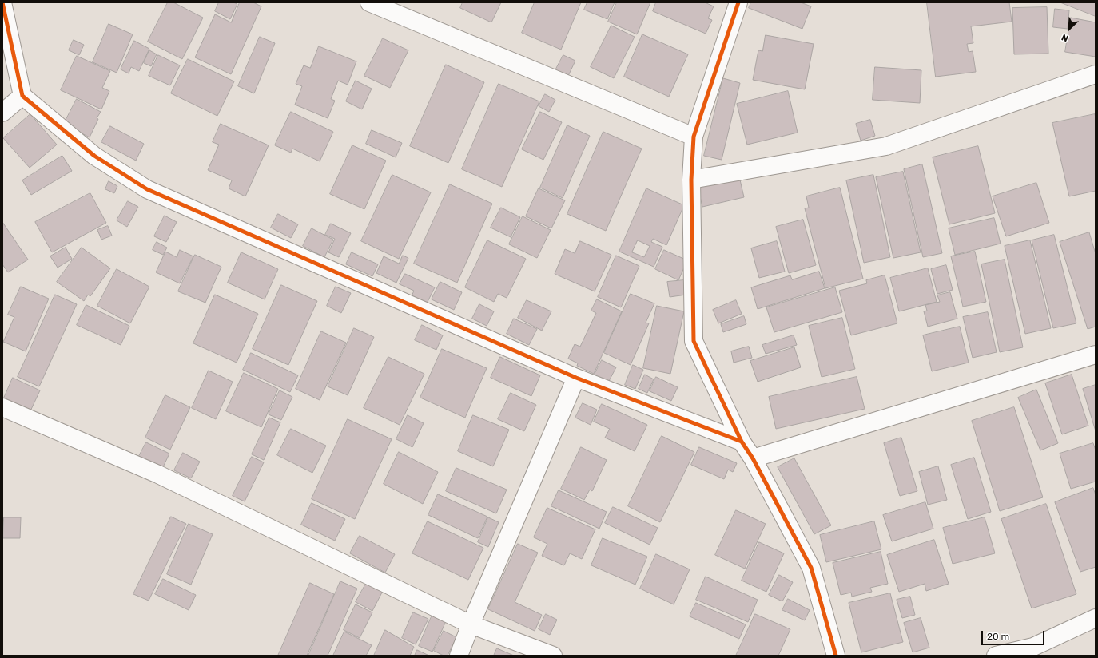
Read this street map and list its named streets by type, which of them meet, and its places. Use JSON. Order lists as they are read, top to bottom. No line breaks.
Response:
{"scale_bar":"20 m","north":"bottom left"}
